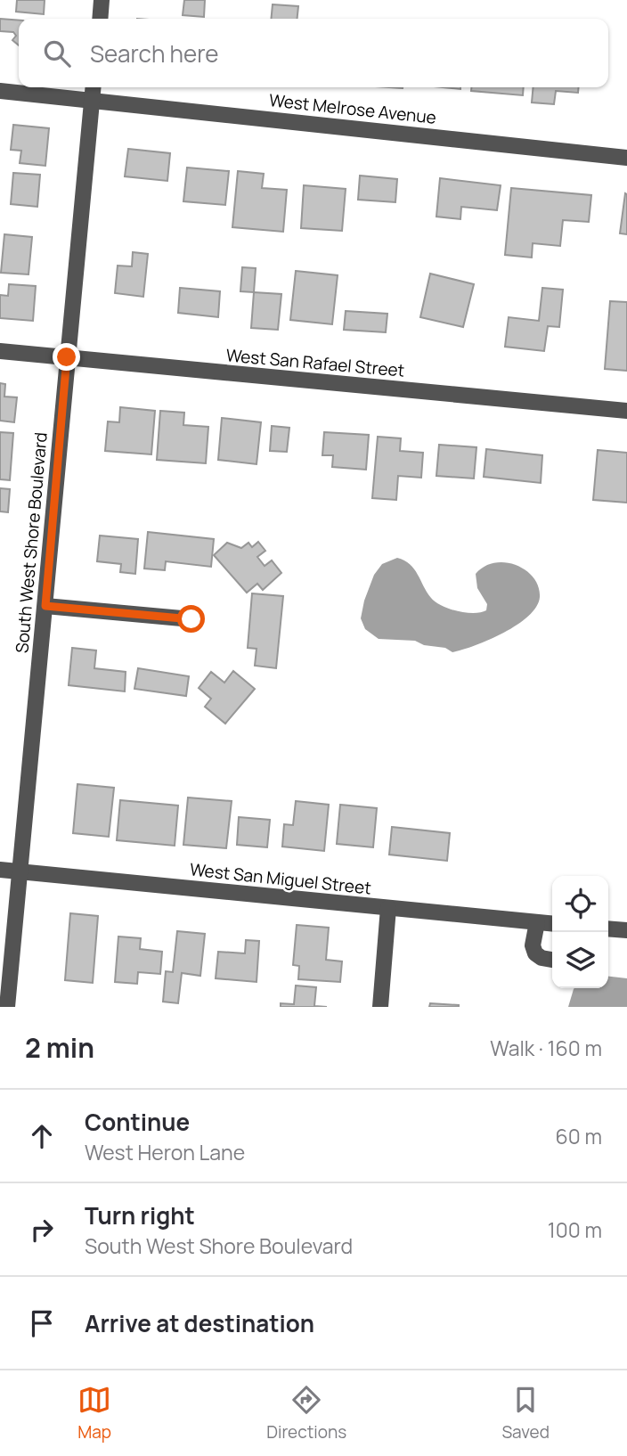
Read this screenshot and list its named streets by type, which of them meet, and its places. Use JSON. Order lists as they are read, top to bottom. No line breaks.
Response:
{"streets":{"street":["West Melrose Avenue","West San Rafael Street","South West Shore Boulevard","West San Miguel Street"]},"crossings":[["West Melrose Avenue","South West Shore Boulevard"],["West San Rafael Street","South West Shore Boulevard"],["South West Shore Boulevard","West San Miguel Street"]],"page":{"search":"Search here","heading":["2 min","Walk · 160 m"],"list":[["Continue","West Heron Lane","60 m"],["Turn right","South West Shore Boulevard","100 m"],"Arrive at destination"],"nav":["Map","Directions","Saved"]}}
